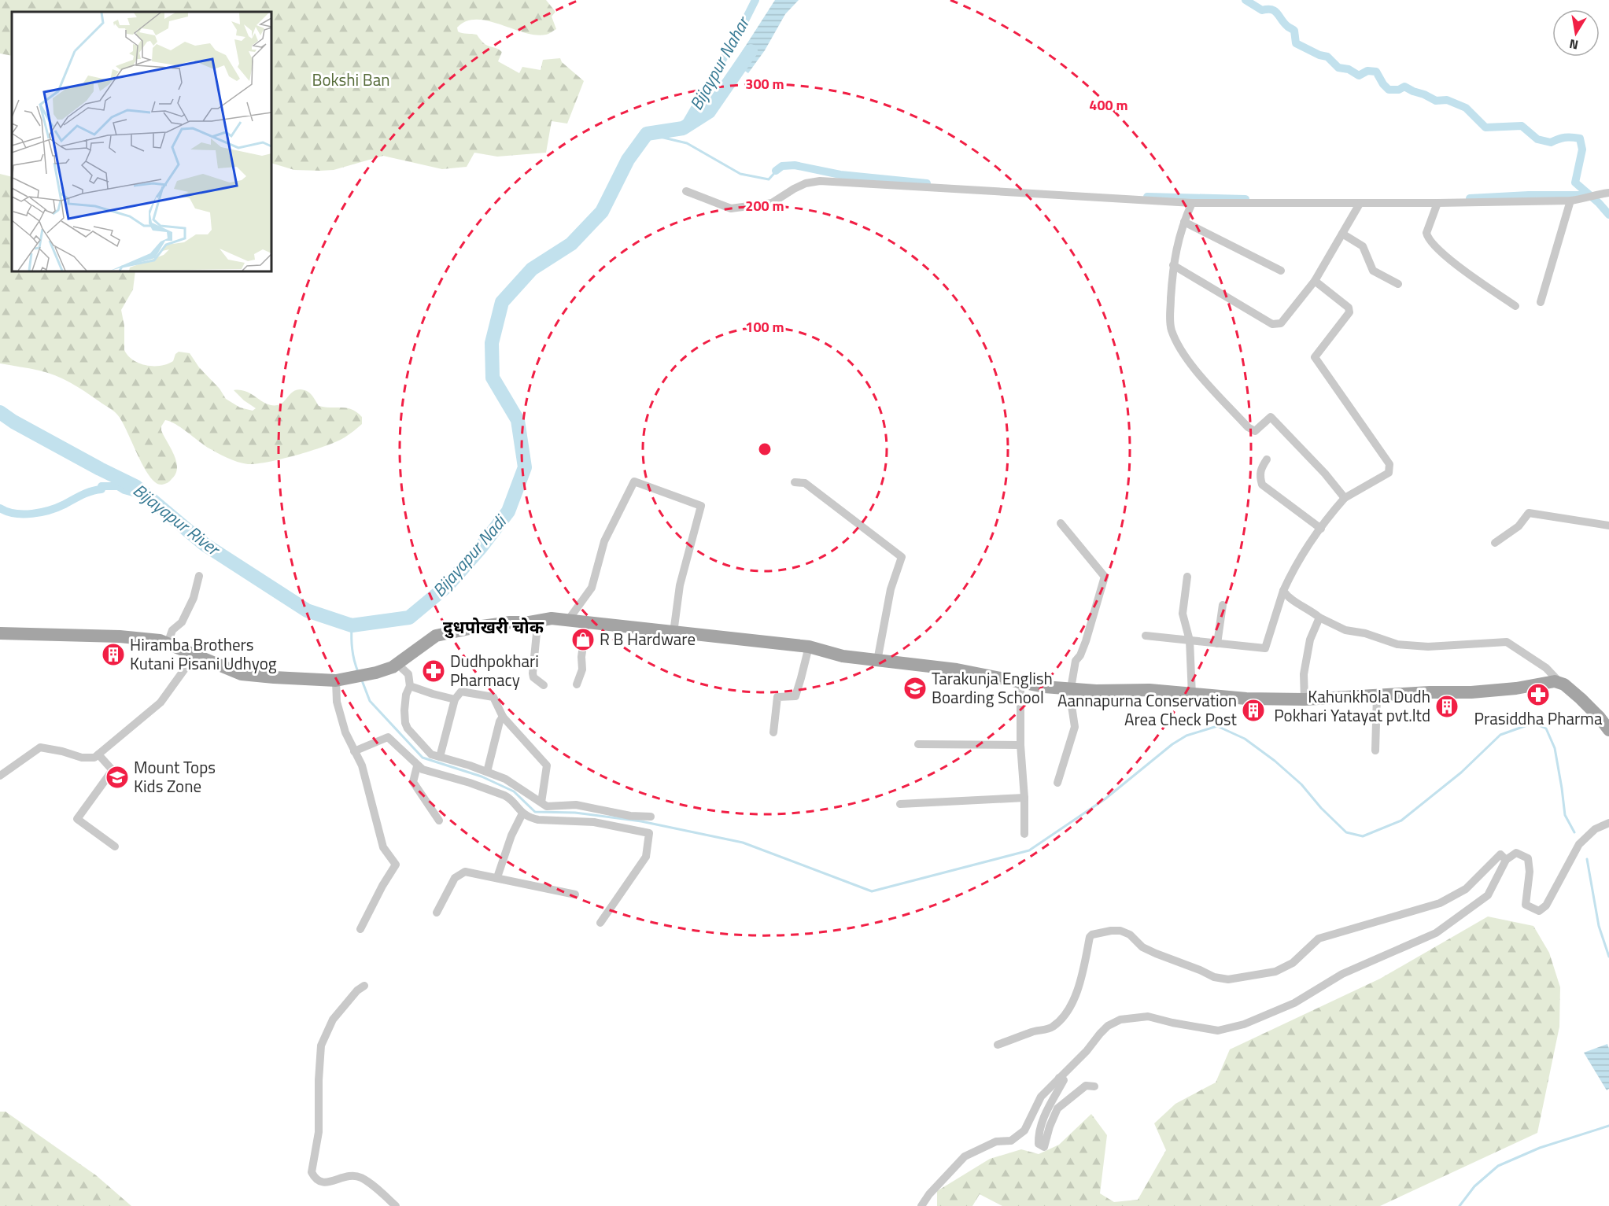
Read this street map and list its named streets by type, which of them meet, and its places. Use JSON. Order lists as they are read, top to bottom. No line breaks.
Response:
{"districts":["दुधपोखरी चोक"],"water":["Bijaypur Nahar","Bijayapur River","Bijayapur Nadi"],"parks":["Bokshi Ban"],"places":{"shop":["R B Hardware"],"building":["Hiramba Brothers Kutani Pisani Udhyog","Kahunkhola Dudh Pokhari Yatayat pvt.ltd","Aannapurna Conservation Area Check Post"],"pharmacy":["Dudhpokhari Pharmacy","Prasiddha Pharma"],"school or university":["Tarakunja English Boarding School","Mount Tops Kids Zone"]},"north":"bottom","rings":["300 m","400 m","200 m","100 m"]}
